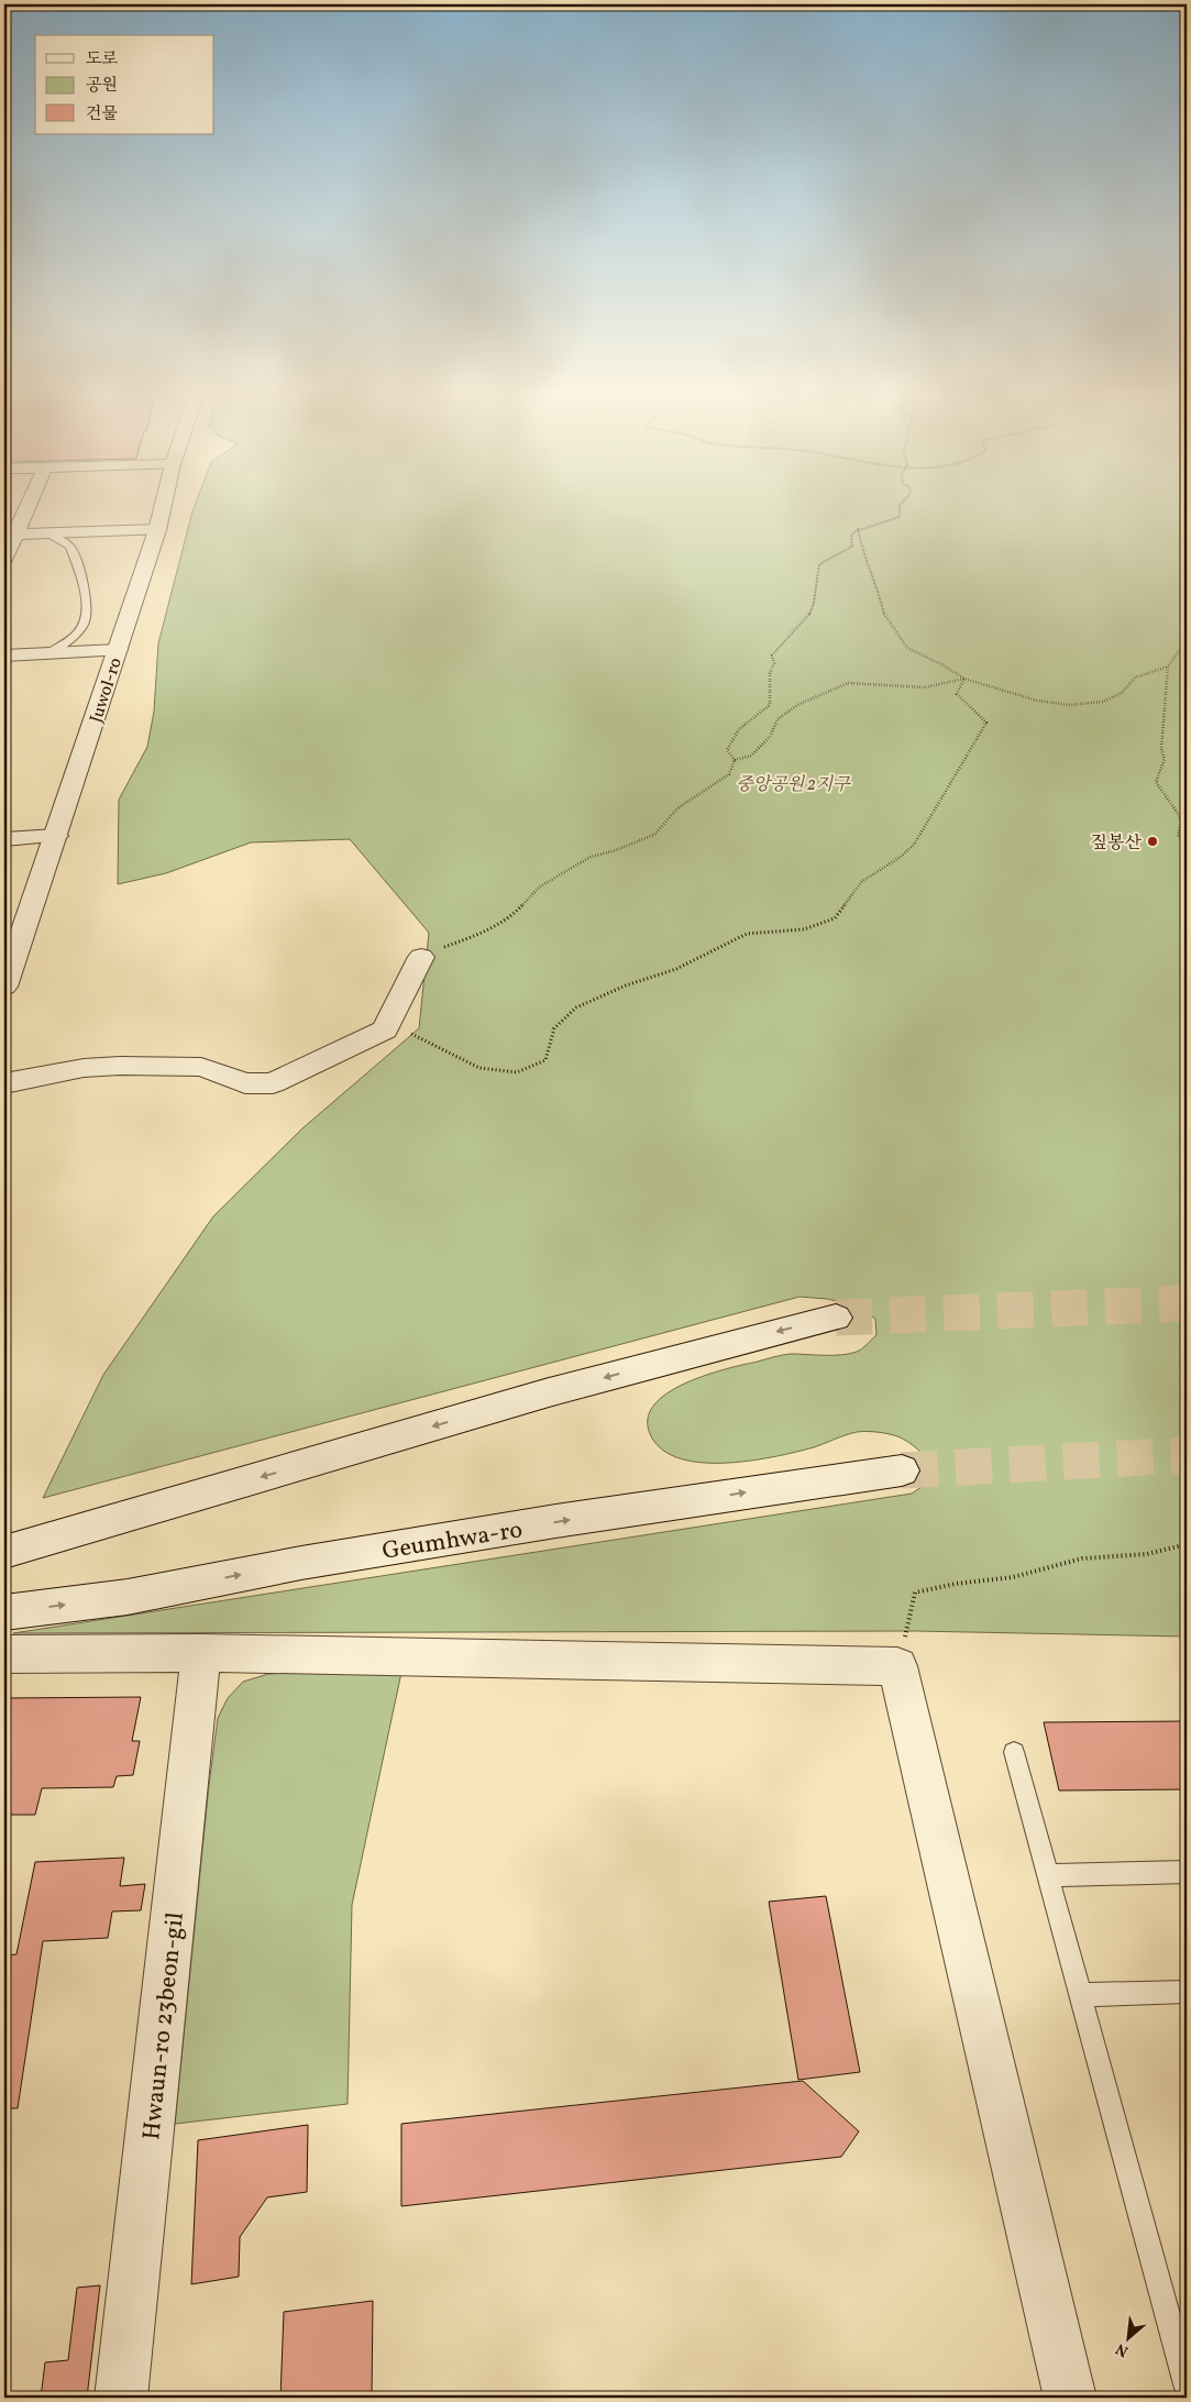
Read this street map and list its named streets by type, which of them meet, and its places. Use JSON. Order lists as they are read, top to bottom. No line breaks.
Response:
{"streets":{"street":["Juwol-ro","Geumhwa-ro","Hwaun-ro 23beon-gil"]},"parks":["중앙공원 2지구"],"places":["짚봉산"],"legend":["도로","공원","건물"],"north":"bottom left"}
